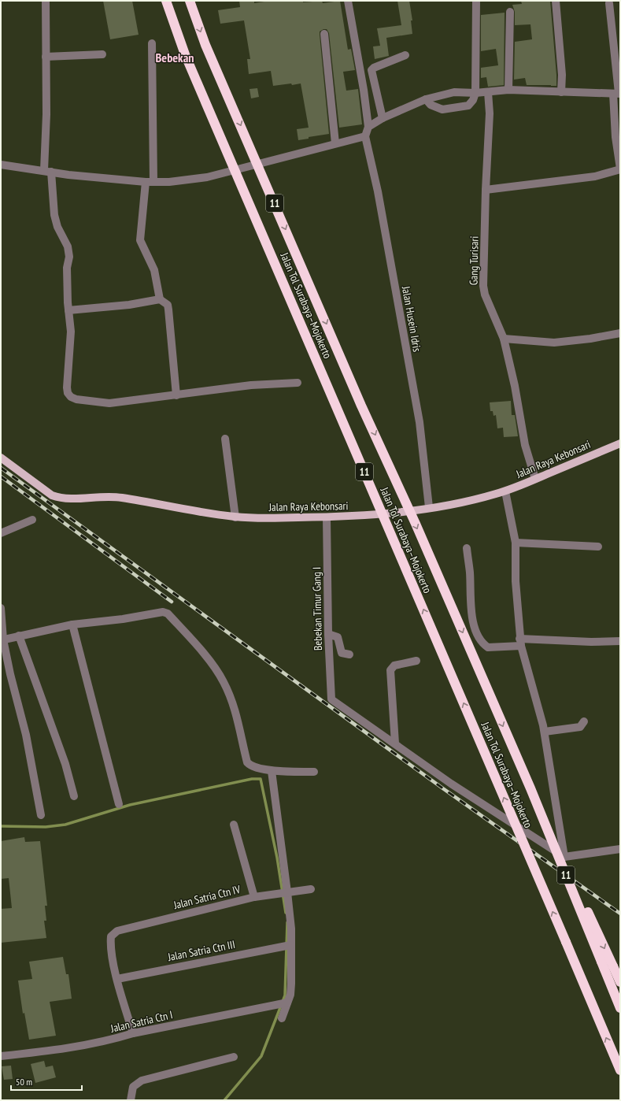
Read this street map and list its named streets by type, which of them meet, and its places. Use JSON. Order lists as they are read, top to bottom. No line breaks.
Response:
{"streets":{"highway":["11","Jalan Tol Surabaya–Mojokerto"],"main road":["Jalan Raya Kebonsari"],"street":["Gang Turisari","Jalan Husein Idris","Bebekan Timur Gang I","Jalan Satria Ctn IV","Jalan Satria Ctn III","Jalan Satria Ctn I"]},"crossings":[["11","Jalan Tol Surabaya–Mojokerto"],["Gang Turisari","Jalan Raya Kebonsari"],["Jalan Husein Idris","Jalan Raya Kebonsari"],["Jalan Raya Kebonsari","Bebekan Timur Gang I"],["Jalan Satria Ctn IV","Jalan Satria Ctn III"]],"districts":["Bebekan"],"scale_bar":"50 m"}
